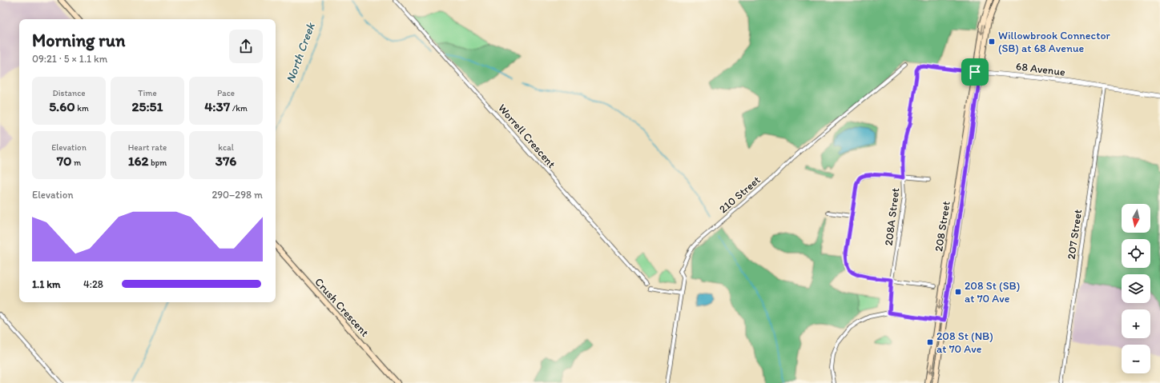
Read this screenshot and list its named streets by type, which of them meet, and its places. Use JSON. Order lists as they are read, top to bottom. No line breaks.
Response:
{"streets":{"main road":["208 Street","Crush Crescent"],"street":["68 Avenue","Worrell Crescent","210 Street","208A Street","207 Street"]},"crossings":[["68 Avenue","208A Street"],["68 Avenue","208 Street"],["68 Avenue","207 Street"]],"water":["North Creek"],"places":{"transit":["Willowbrook Connector (SB) at 68 Avenue","208 St (SB) at 70 Ave","208 St (NB) at 70 Ave"]},"north":"bottom","page":{"heading":["Morning run","09:21 · 5 × 1.1 km"],"stats":[["Distance","5.60 km"],["Time","25:51"],["Pace","4:37 /km"],["Elevation","70 m"],["Heart rate","162 bpm"],["kcal","376"]],"chart":["Elevation","290–298 m"],"map_buttons":["+","−"],"list":[{"name":"1.1 km","note":"4:28"}]}}
